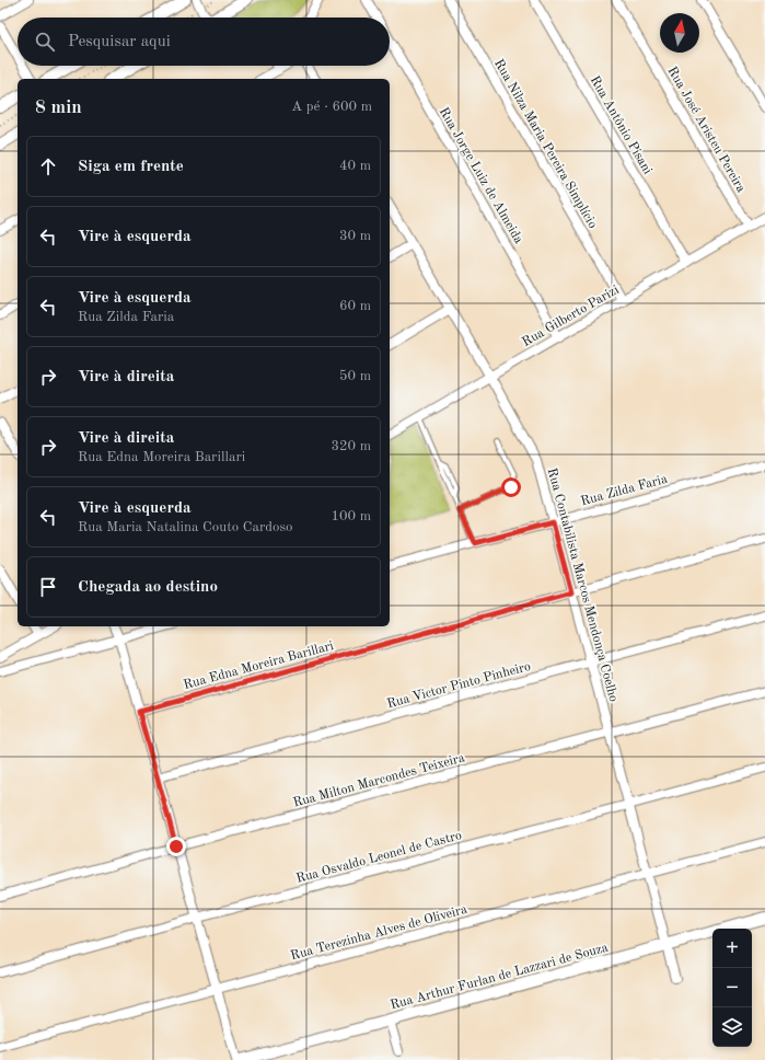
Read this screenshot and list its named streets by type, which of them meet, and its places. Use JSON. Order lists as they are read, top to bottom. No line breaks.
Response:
{"streets":{"street":["Rua Antônio Pisani","Rua José Aristeu Pereira","Rua Nilza Maria Pereira Simplício","Rua Jorge Luiz de Almeida","Rua Gilberto Parizi","Rua Zilda Faria","Rua Contabilista Marcos Mendonça Coelho","Rua Edna Moreira Barillari","Rua Victor Pinto Pinheiro","Rua Milton Marcondes Teixeira","Rua Osvaldo Leonel de Castro","Rua Terezinha Alves de Oliveira","Rua Arthur Furlan de Lazzari de Souza"]},"crossings":[["Rua Antônio Pisani","Rua Gilberto Parizi"],["Rua José Aristeu Pereira","Rua Gilberto Parizi"],["Rua Nilza Maria Pereira Simplício","Rua Gilberto Parizi"],["Rua Jorge Luiz de Almeida","Rua Gilberto Parizi"],["Rua Gilberto Parizi","Rua Contabilista Marcos Mendonça Coelho"],["Rua Zilda Faria","Rua Contabilista Marcos Mendonça Coelho"],["Rua Contabilista Marcos Mendonça Coelho","Rua Edna Moreira Barillari"],["Rua Contabilista Marcos Mendonça Coelho","Rua Victor Pinto Pinheiro"],["Rua Contabilista Marcos Mendonça Coelho","Rua Milton Marcondes Teixeira"],["Rua Contabilista Marcos Mendonça Coelho","Rua Osvaldo Leonel de Castro"],["Rua Contabilista Marcos Mendonça Coelho","Rua Terezinha Alves de Oliveira"],["Rua Contabilista Marcos Mendonça Coelho","Rua Arthur Furlan de Lazzari de Souza"]],"north":"top","page":{"search":"Pesquisar aqui","heading":["8 min","A pé · 600 m"],"list":[["Siga em frente","40 m"],["Vire à esquerda","30 m"],["Vire à esquerda","Rua Zilda Faria","60 m"],["Vire à direita","50 m"],["Vire à direita","Rua Edna Moreira Barillari","320 m"],["Vire à esquerda","Rua Maria Natalina Couto Cardoso","100 m"],"Chegada ao destino"],"map_buttons":["+","−"]}}
